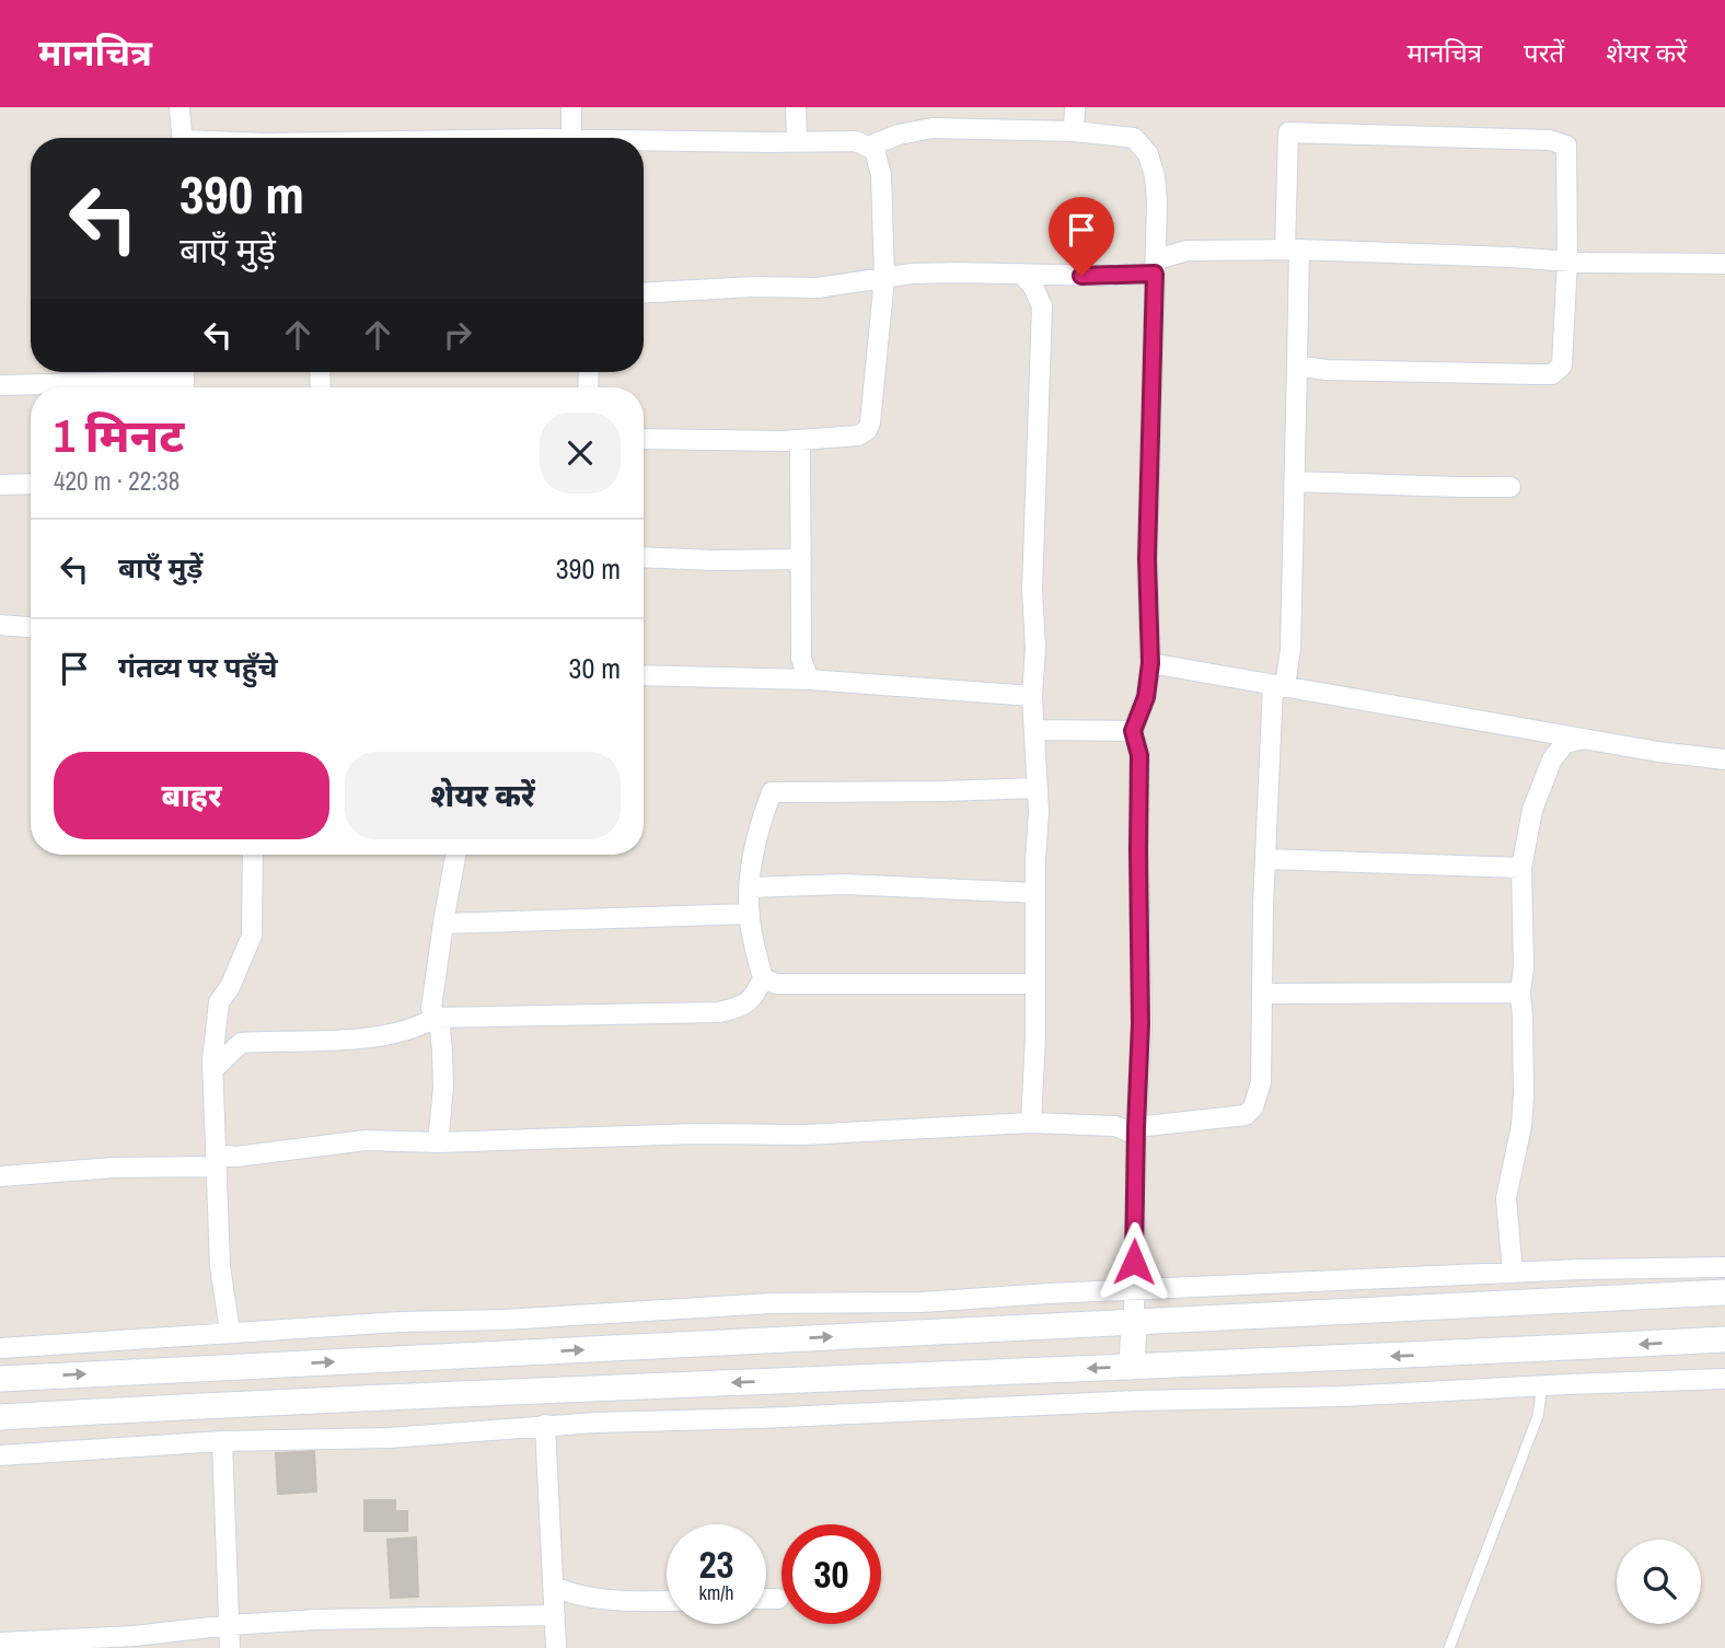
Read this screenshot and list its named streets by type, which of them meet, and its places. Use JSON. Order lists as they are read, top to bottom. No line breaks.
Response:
{"page":{"header":"मानचित्र","nav":["मानचित्र","परतें","शेयर करें"],"turn":["390 m","बाएँ मुड़ें"],"heading":["1 मिनट","420 m · 22:38"],"list":[{"name":"बाएँ मुड़ें","value":"390 m"},{"name":"गंतव्य पर पहुँचे","value":"30 m"}],"buttons":["बाहर","शेयर करें"],"speed":"23 km/h","limit":"30"}}
